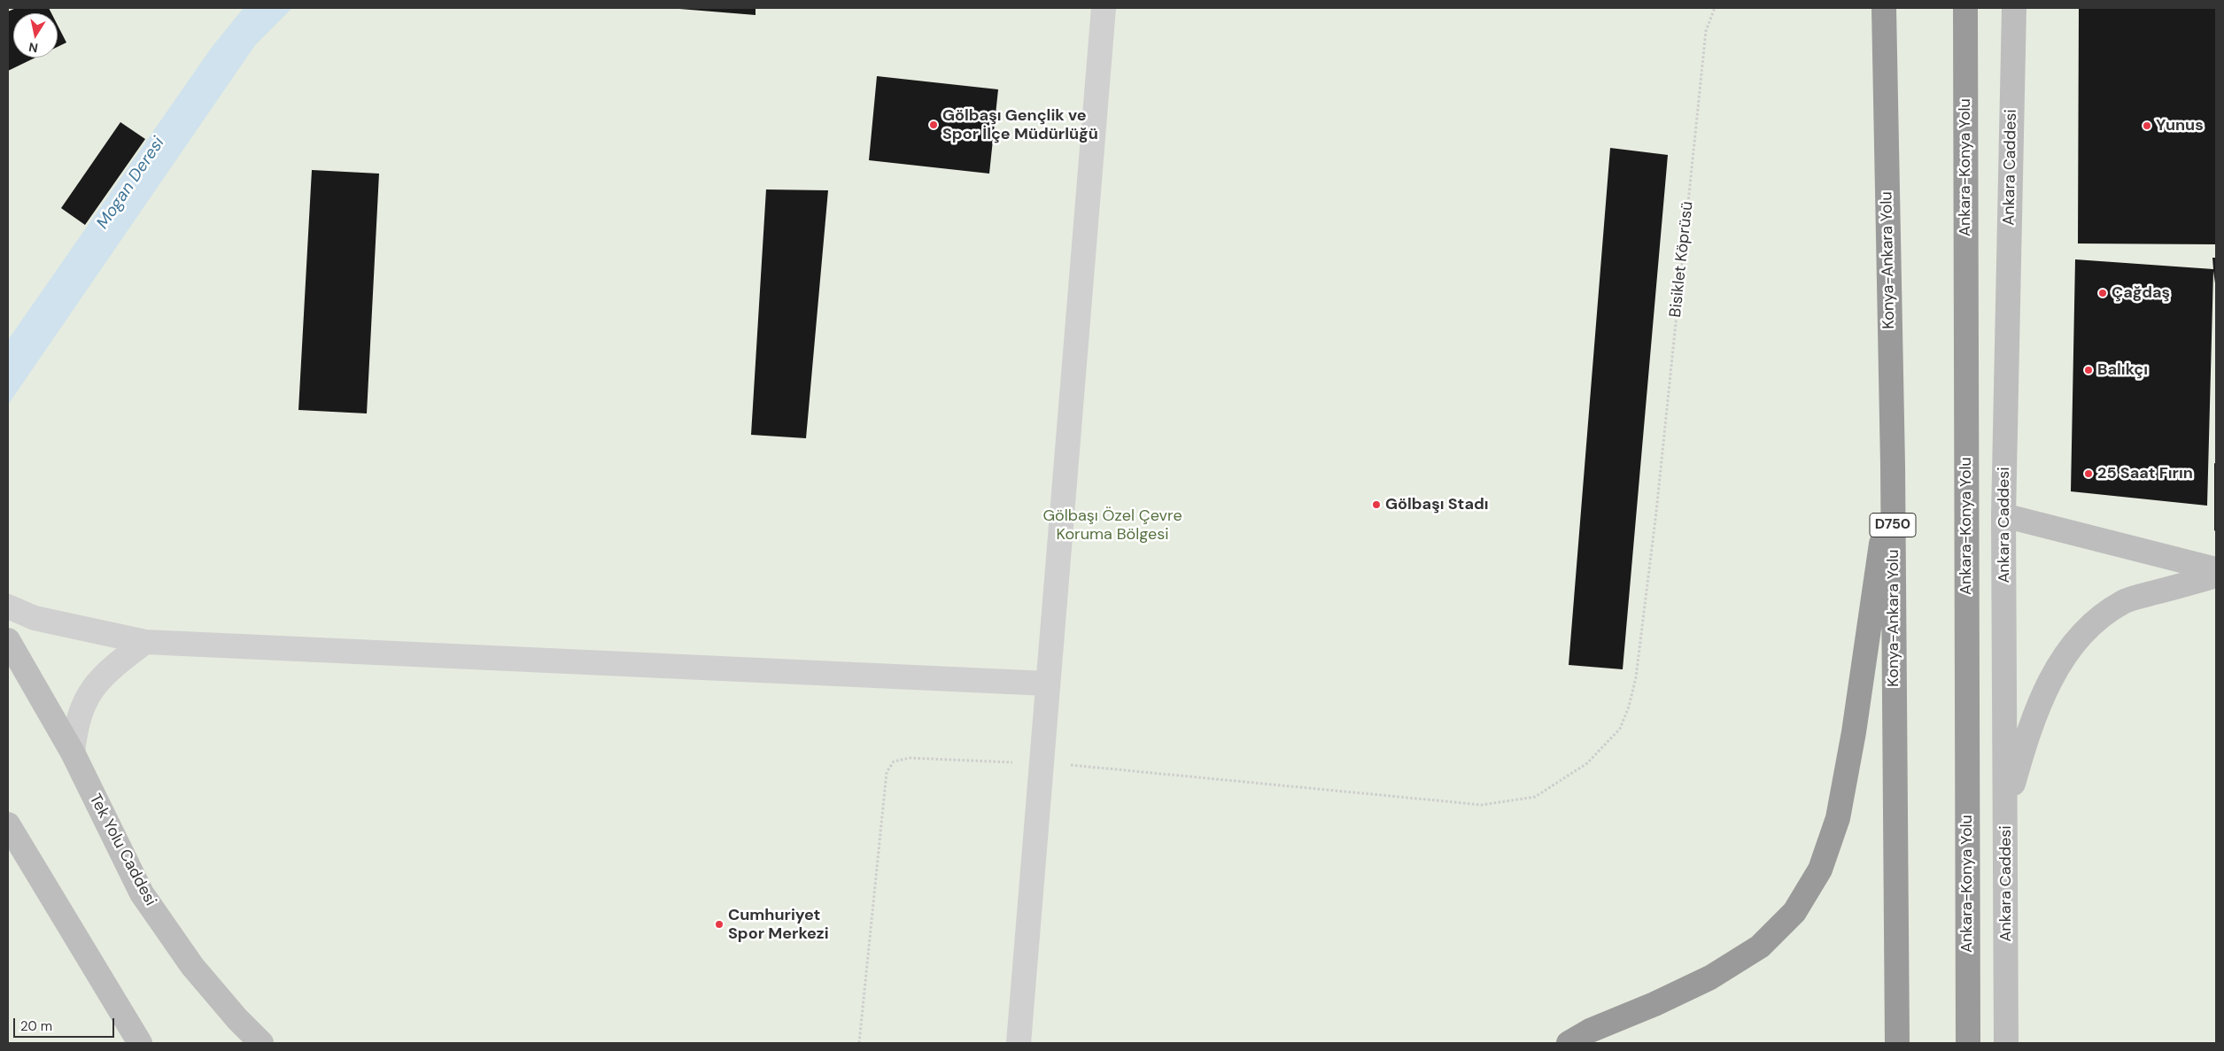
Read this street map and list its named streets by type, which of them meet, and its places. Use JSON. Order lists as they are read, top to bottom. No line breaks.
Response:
{"streets":{"highway":["Ankara-Konya Yolu","Konya-Ankara Yolu","D750"],"street":["Ankara Caddesi","Tek Yolu Caddesi"],"path":["Bisiklet Köprüsü"]},"crossings":[["Konya-Ankara Yolu","D750"]],"water":["Mogan Deresi"],"parks":["Gölbaşı Özel Çevre Koruma Bölgesi"],"places":["Gölbaşı Gençlik ve Spor İlçe Müdürlüğü","Yunus","Çağdaş","Balıkçı","25 Saat Fırın","Gölbaşı Stadı","Cumhuriyet Spor Merkezi"],"scale_bar":"20 m","north":"bottom"}
